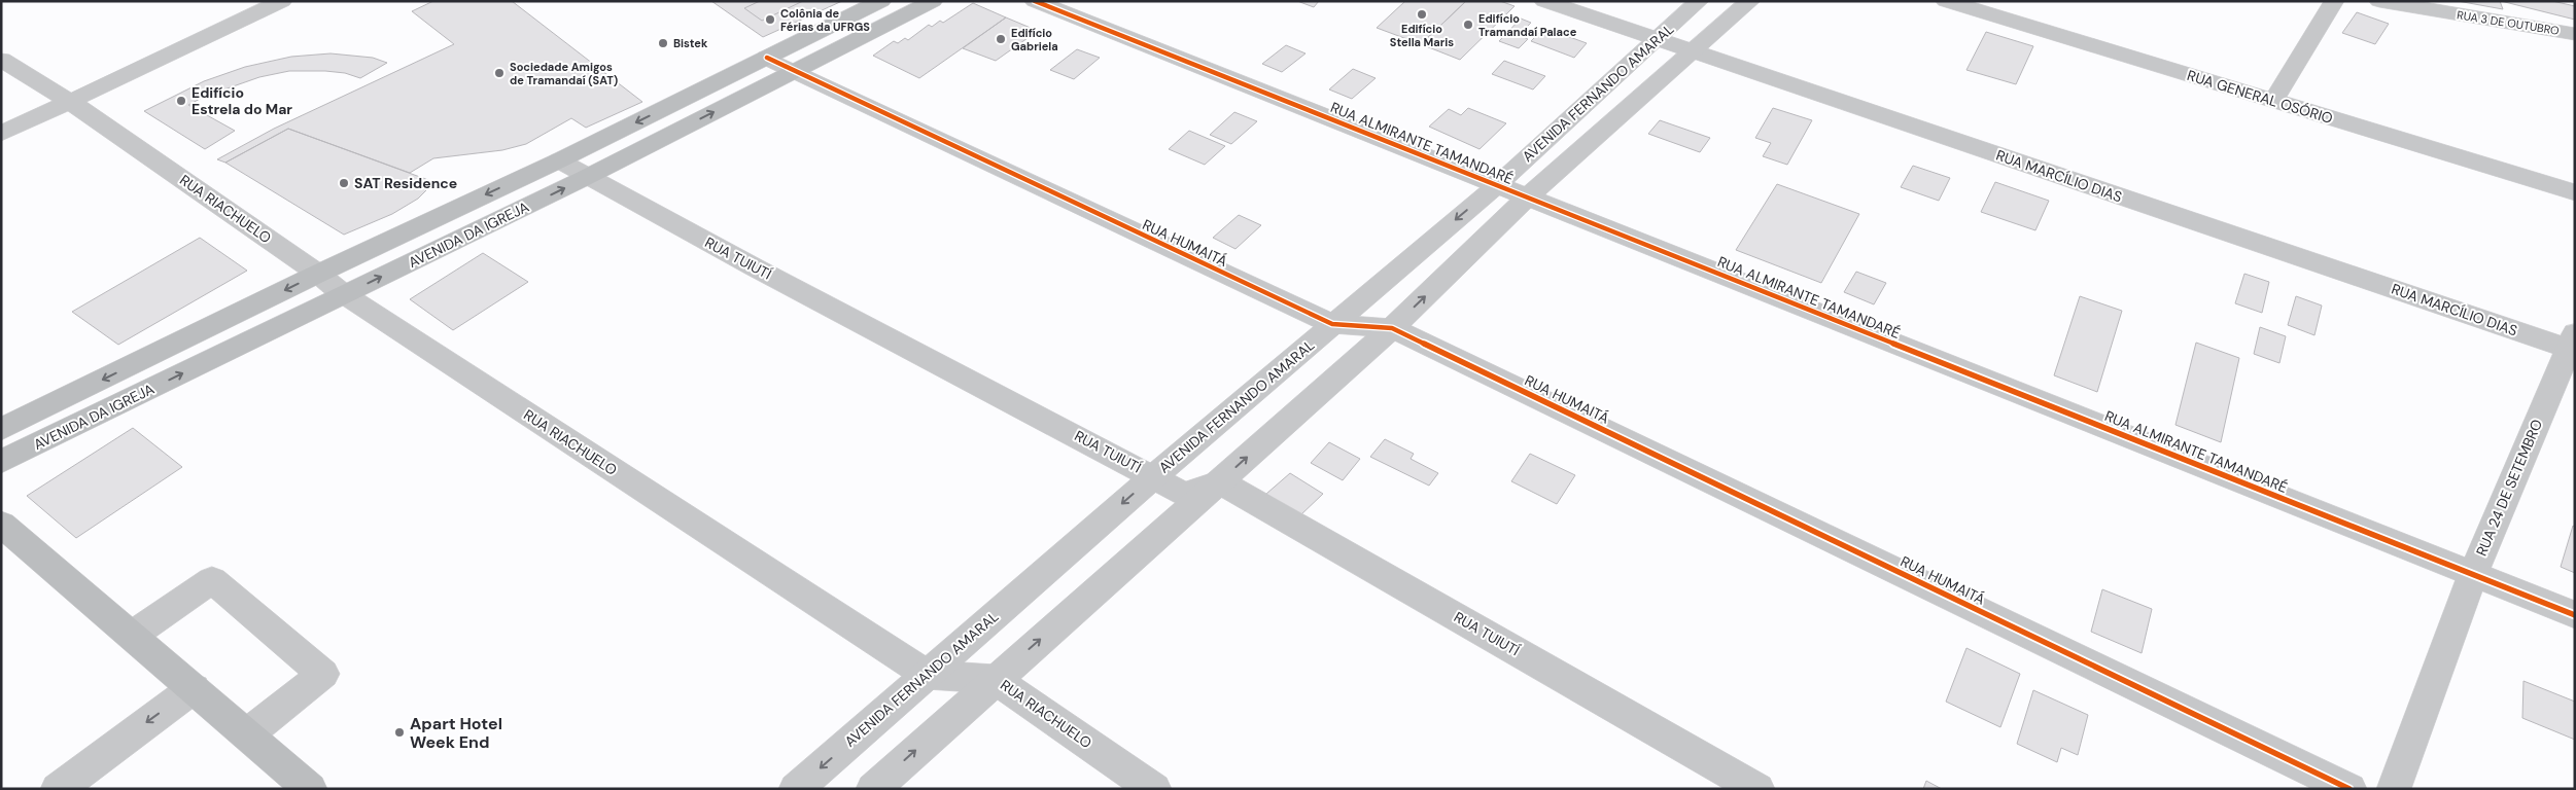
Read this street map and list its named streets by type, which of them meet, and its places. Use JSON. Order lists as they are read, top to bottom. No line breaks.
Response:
{"streets":{"main road":["AVENIDA DA IGREJA"],"street":["RUA 3 DE OUTUBRO","AVENIDA FERNANDO AMARAL","RUA GENERAL OSÓRIO","RUA ALMIRANTE TAMANDARÉ","RUA MARCÍLIO DIAS","RUA RIACHUELO","RUA HUMAITÁ","RUA TUIUTÍ","RUA 24 DE SETEMBRO"]},"crossings":[["AVENIDA FERNANDO AMARAL","RUA ALMIRANTE TAMANDARÉ"],["AVENIDA FERNANDO AMARAL","RUA MARCÍLIO DIAS"],["AVENIDA FERNANDO AMARAL","RUA RIACHUELO"],["AVENIDA FERNANDO AMARAL","RUA HUMAITÁ"],["AVENIDA FERNANDO AMARAL","RUA TUIUTÍ"],["RUA ALMIRANTE TAMANDARÉ","RUA 24 DE SETEMBRO"],["RUA MARCÍLIO DIAS","RUA 24 DE SETEMBRO"],["RUA RIACHUELO","AVENIDA DA IGREJA"],["AVENIDA DA IGREJA","RUA HUMAITÁ"],["AVENIDA DA IGREJA","RUA TUIUTÍ"]],"places":["Edifício Stella Maris","Colônia de Férias da UFRGS","Edifício Tramandaí Palace","Edifício Gabriela","Bistek","Sociedade Amigos de Tramandaí (SAT)","Edifício Estrela do Mar","SAT Residence","Apart Hotel Week End"]}
